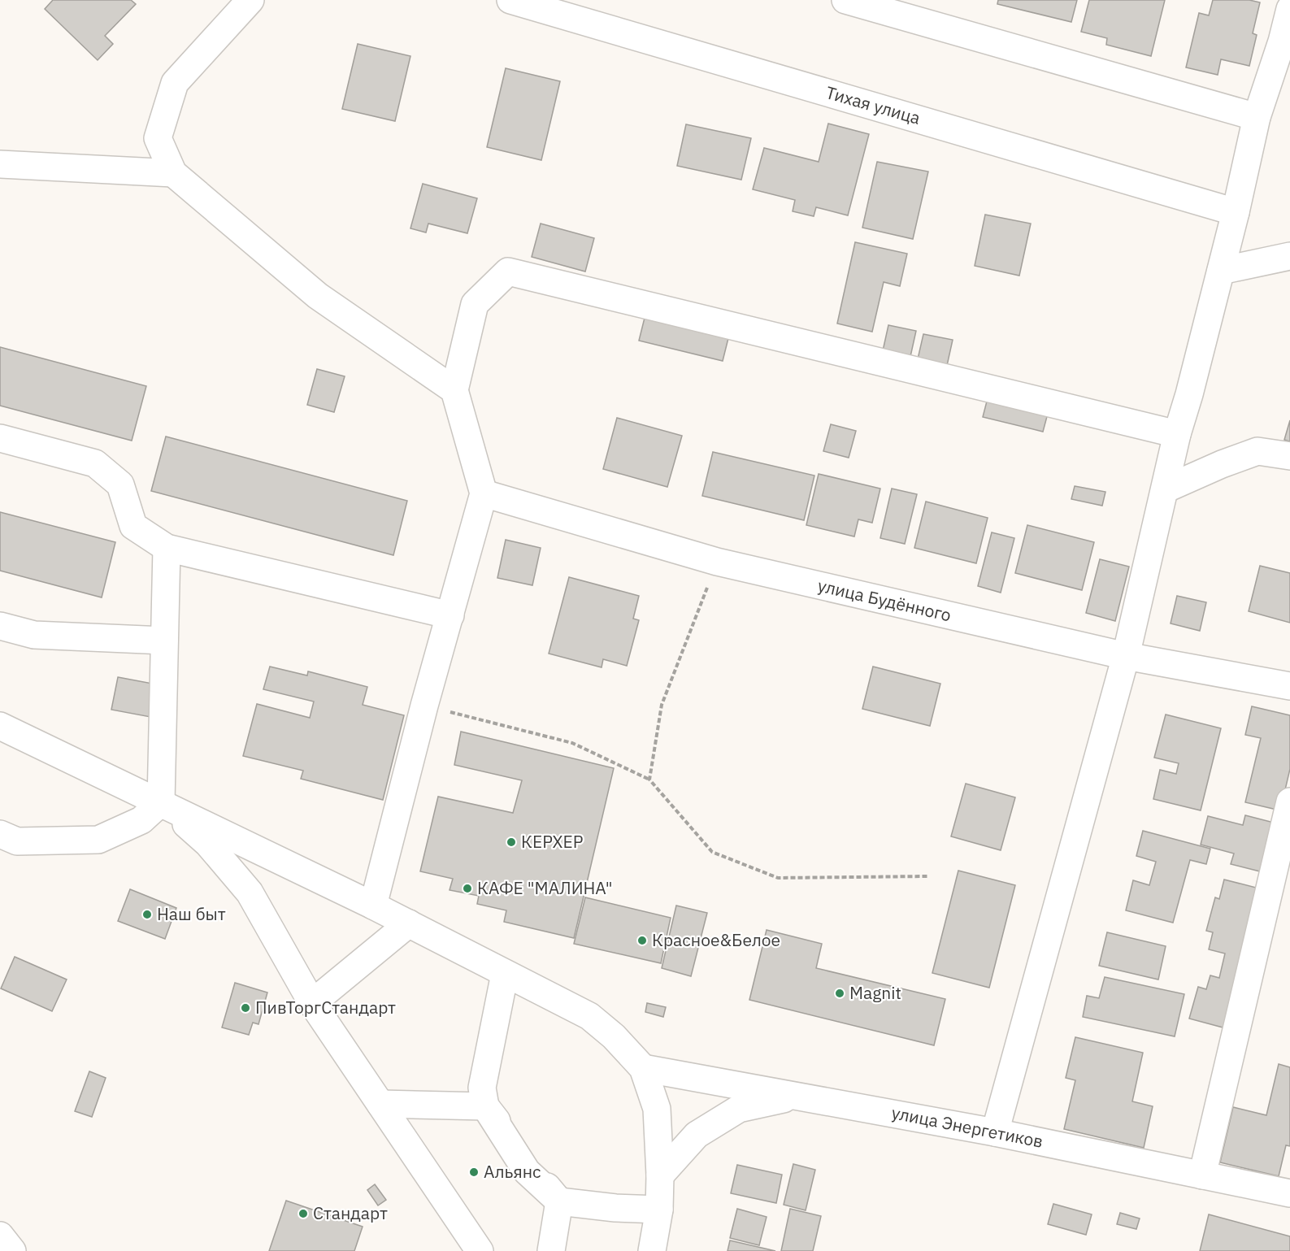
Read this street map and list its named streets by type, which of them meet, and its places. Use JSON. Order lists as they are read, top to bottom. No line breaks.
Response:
{"streets":{"street":["Тихая улица","улица Будённого","улица Энергетиков"]},"places":["КЕРХЕР","КАФЕ \"МАЛИНА\"","Наш быт","Красное&Белое","Magnit","ПивТоргСтандарт","Альянс","Стандарт"]}
